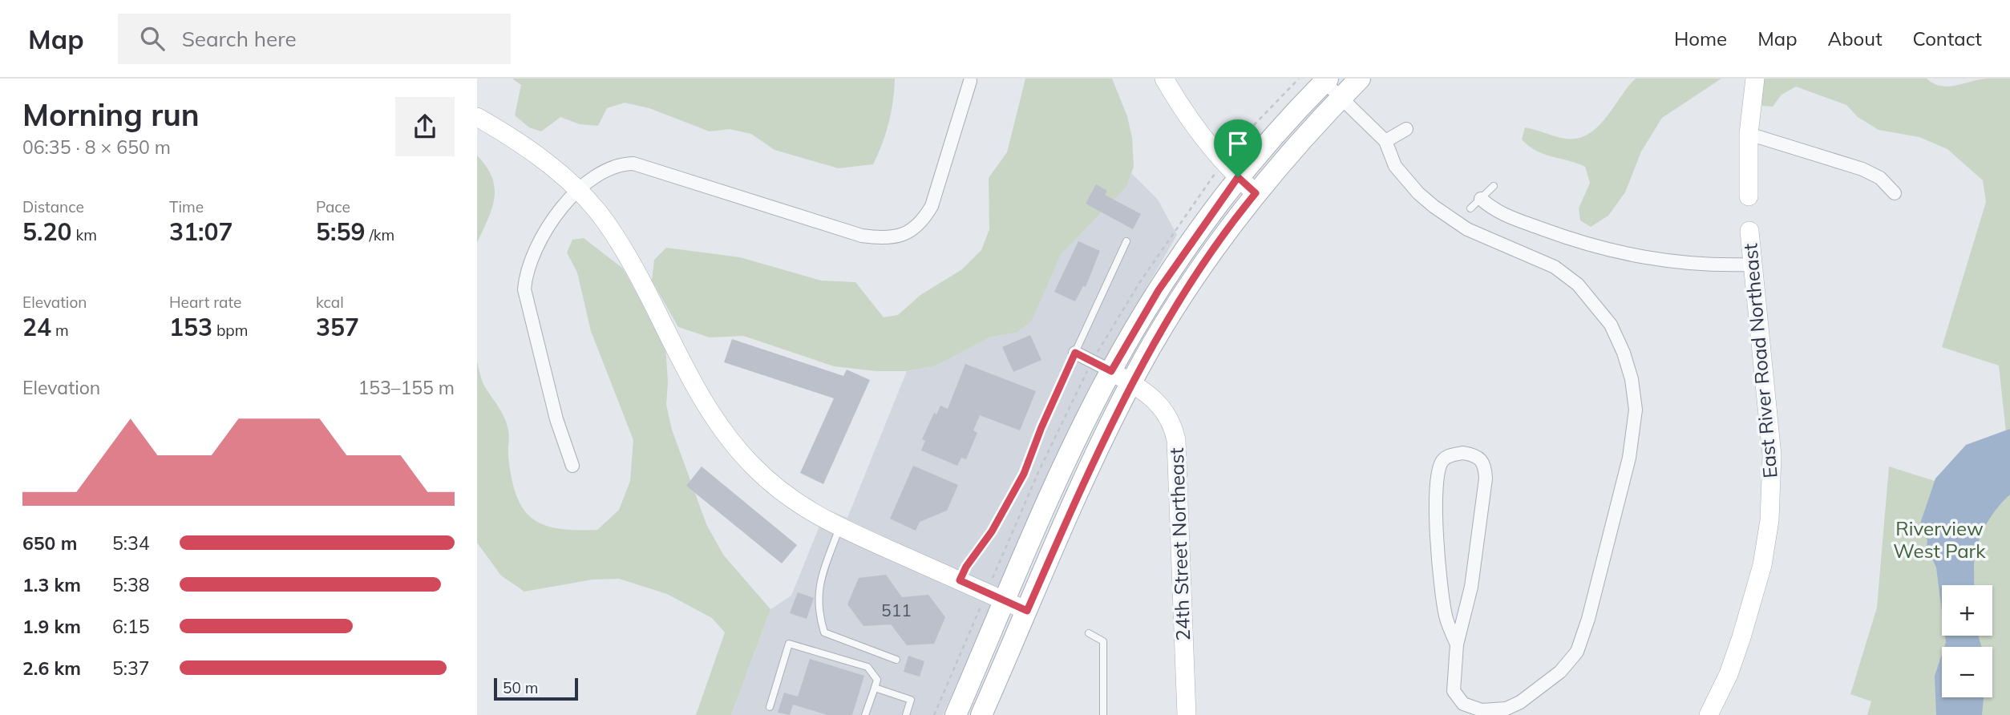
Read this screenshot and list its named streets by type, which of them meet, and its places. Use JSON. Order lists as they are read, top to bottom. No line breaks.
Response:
{"streets":{"street":["East River Road Northeast","24th Street Northeast"]},"parks":["Riverview West Park"],"house_numbers":["511"],"scale_bar":"50 m","page":{"header":"Map","search":"Search here","nav":["Home","Map","About","Contact"],"heading":["Morning run","06:35 · 8 × 650 m"],"stats":[["Distance","5.20 km"],["Time","31:07"],["Pace","5:59 /km"],["Elevation","24 m"],["Heart rate","153 bpm"],["kcal","357"]],"chart":["Elevation","153–155 m"],"list":[{"name":"650 m","note":"5:34"},{"name":"1.3 km","note":"5:38"},{"name":"1.9 km","note":"6:15"},{"name":"2.6 km","note":"5:37"}],"map_buttons":["+","−"],"scale":"50 m"}}
